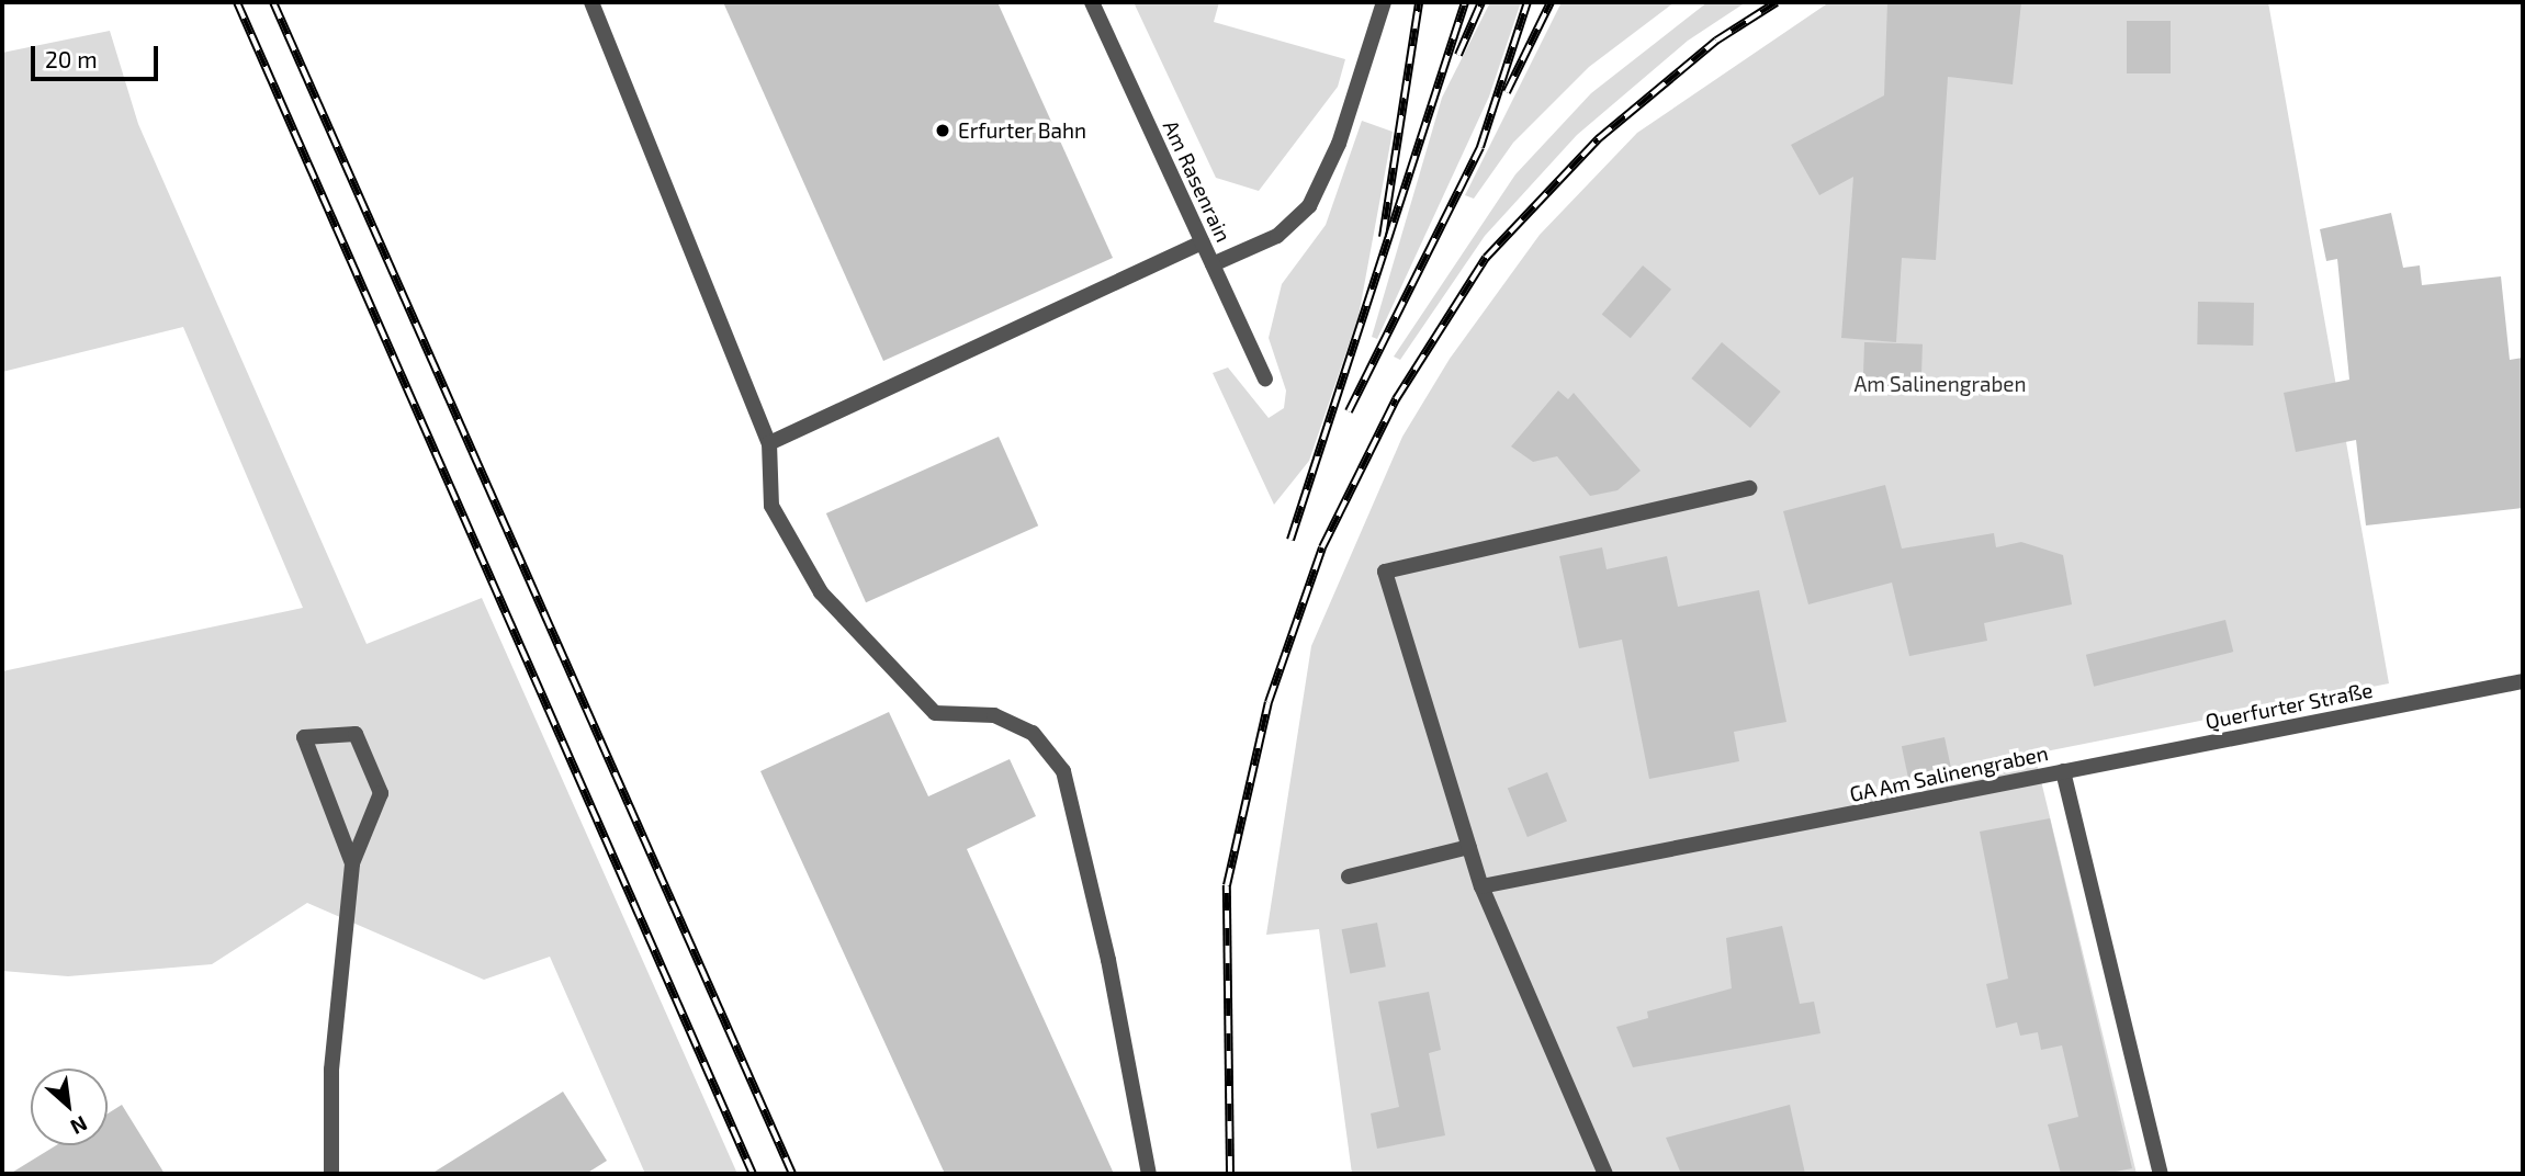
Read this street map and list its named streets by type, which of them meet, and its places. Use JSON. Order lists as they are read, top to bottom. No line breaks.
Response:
{"streets":{"street":["Am Rasenrain","Querfurter Straße","GA Am Salinengraben"]},"crossings":[["Querfurter Straße","GA Am Salinengraben"]],"parks":["Am Salinengraben"],"places":["Erfurter Bahn"],"scale_bar":"20 m","north":"bottom right"}
